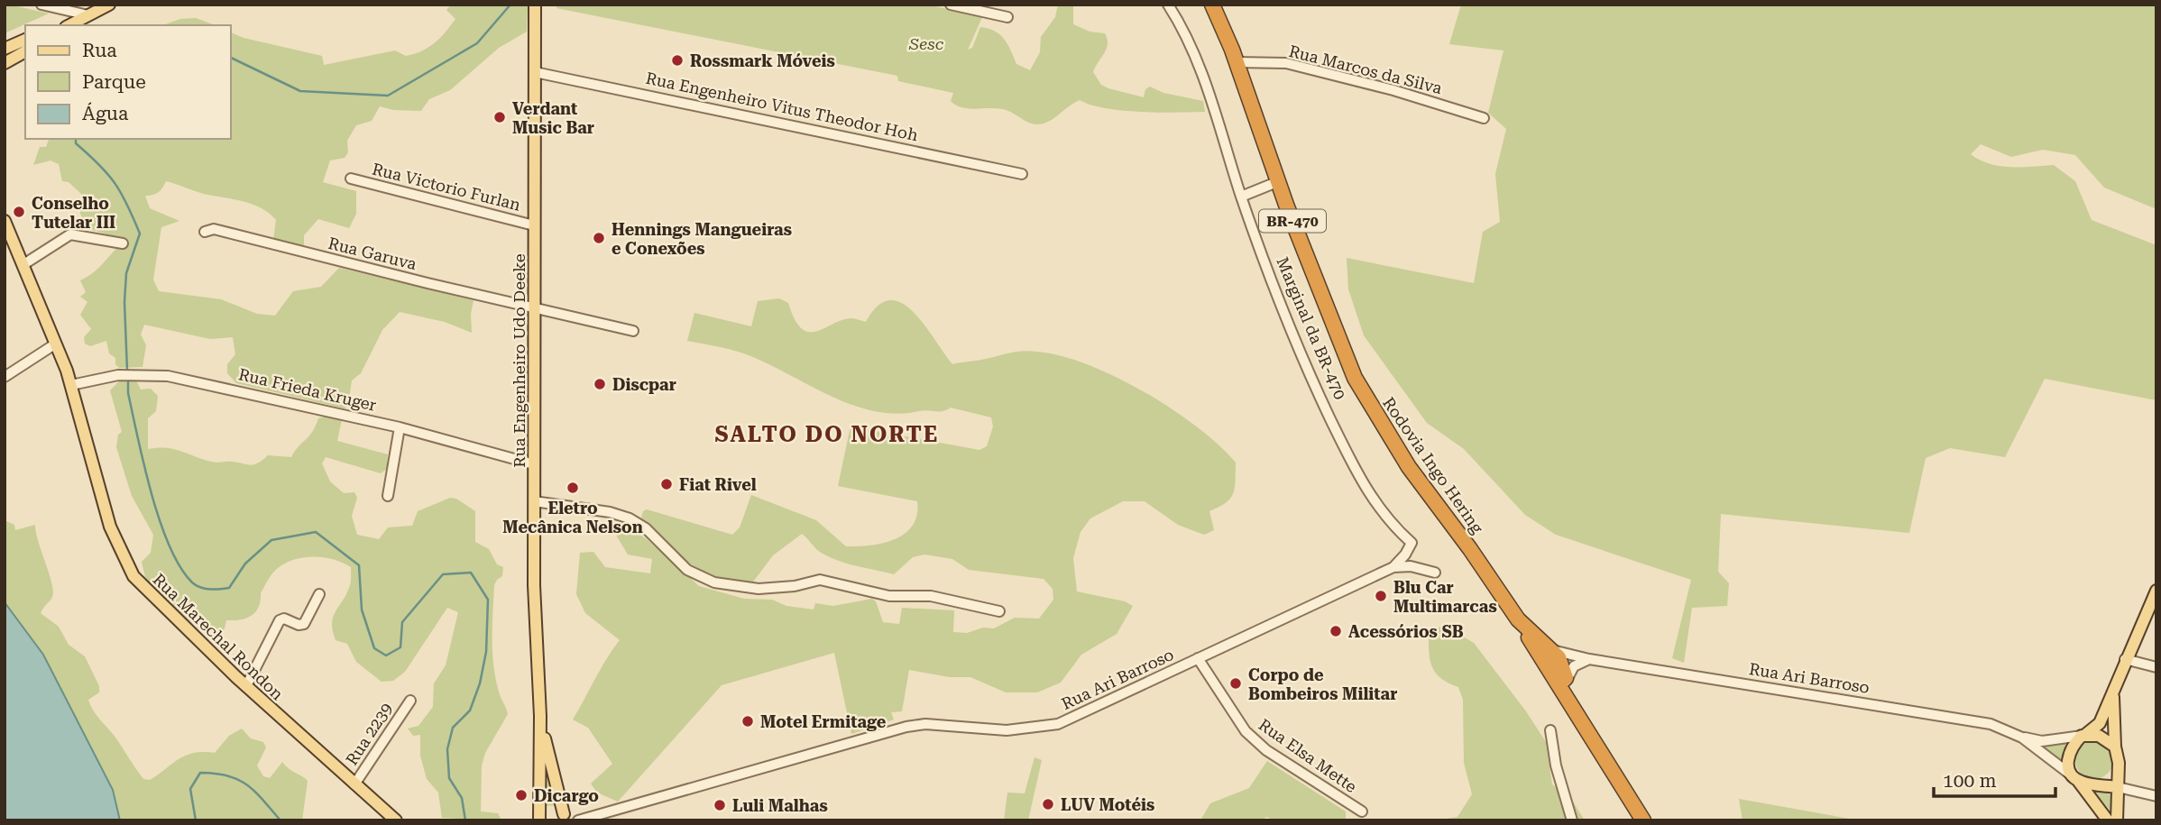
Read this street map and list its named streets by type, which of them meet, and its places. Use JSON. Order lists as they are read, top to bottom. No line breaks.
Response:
{"streets":{"highway":["BR-470","Rodovia Ingo Hering"],"main road":["Rua Engenheiro Udo Deeke","Rua Marechal Rondon"],"street":["Rua Marcos da Silva","Rua Engenheiro Vitus Theodor Hoh","Rua Victorio Furlan","Rua Garuva","Marginal da BR-470","Rua Frieda Kruger","Rua Ari Barroso","Rua 2239","Rua Elsa Mette"]},"crossings":[["Rua Marcos da Silva","Rodovia Ingo Hering"],["Rua Engenheiro Vitus Theodor Hoh","Rua Engenheiro Udo Deeke"],["Rua Victorio Furlan","Rua Engenheiro Udo Deeke"],["Rua Garuva","Rua Engenheiro Udo Deeke"],["Marginal da BR-470","Rua Ari Barroso"],["Rua Engenheiro Udo Deeke","Rua Frieda Kruger"],["Rua Engenheiro Udo Deeke","Rua Ari Barroso"],["Rua Frieda Kruger","Rua Marechal Rondon"],["Rua Marechal Rondon","Rua 2239"],["Rua Ari Barroso","Rua Elsa Mette"]],"districts":["SALTO DO NORTE"],"parks":["Sesc"],"places":["Rossmark Móveis","Verdant Music Bar","Conselho Tutelar III","Hennings Mangueiras e Conexões","Discpar","Fiat Rivel","Eletro Mecânica Nelson","Blu Car Multimarcas","Acessórios SB","Corpo de Bombeiros Militar","Motel Ermitage","Dicargo","LUV Motéis","Luli Malhas"],"legend":["Rua","Parque","Água"],"scale_bar":"100 m"}
